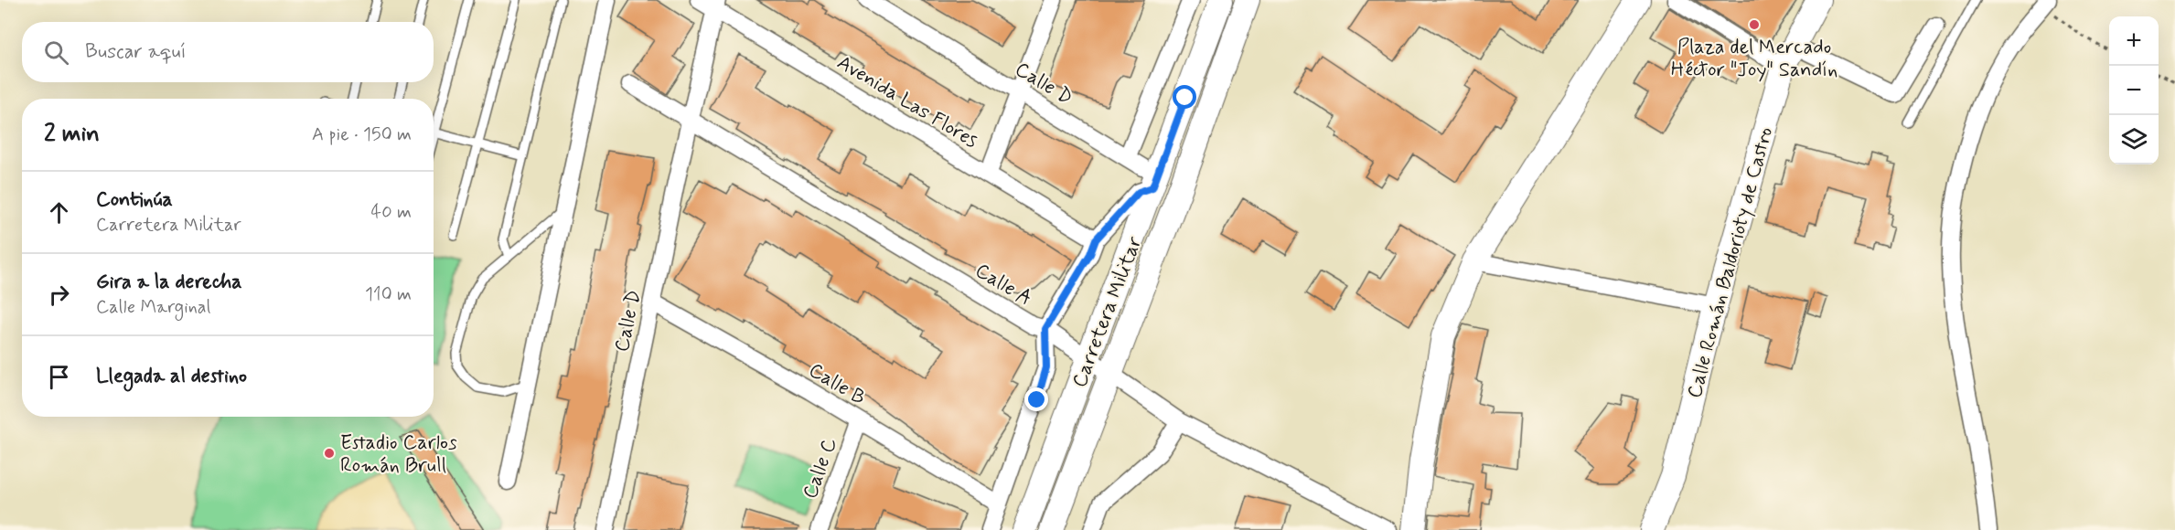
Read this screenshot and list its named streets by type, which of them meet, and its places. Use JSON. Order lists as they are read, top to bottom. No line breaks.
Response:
{"streets":{"street":["Calle D","Avenida Las Flores","Calle Román Baldorioty de Castro","Calle A","Carretera Militar","Calle B","Calle C"]},"crossings":[["Calle D","Avenida Las Flores"],["Calle D","Calle A"],["Calle D","Carretera Militar"],["Calle D","Calle B"],["Calle A","Carretera Militar"],["Calle B","Calle C"]],"places":["Plaza del Mercado Héctor \"Joy\" Sandín","Estadio Carlos Román Brull"],"page":{"map_buttons":["+","−"],"search":"Buscar aquí","heading":["2 min","A pie · 150 m"],"list":[["Continúa","Carretera Militar","40 m"],["Gira a la derecha","Calle Marginal","110 m"],"Llegada al destino"]}}
